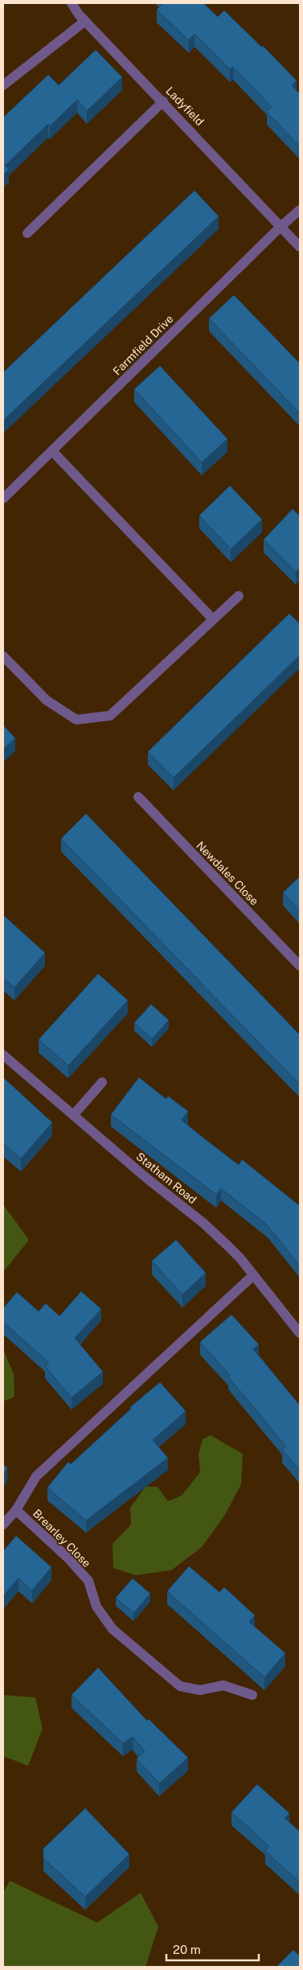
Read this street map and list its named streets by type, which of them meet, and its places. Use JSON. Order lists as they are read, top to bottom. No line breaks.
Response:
{"streets":{"street":["Ladyfield","Farmfield Drive","Newdales Close","Statham Road","Brearley Close"]},"crossings":[["Ladyfield","Farmfield Drive"],["Statham Road","Brearley Close"]],"scale_bar":"20 m"}
